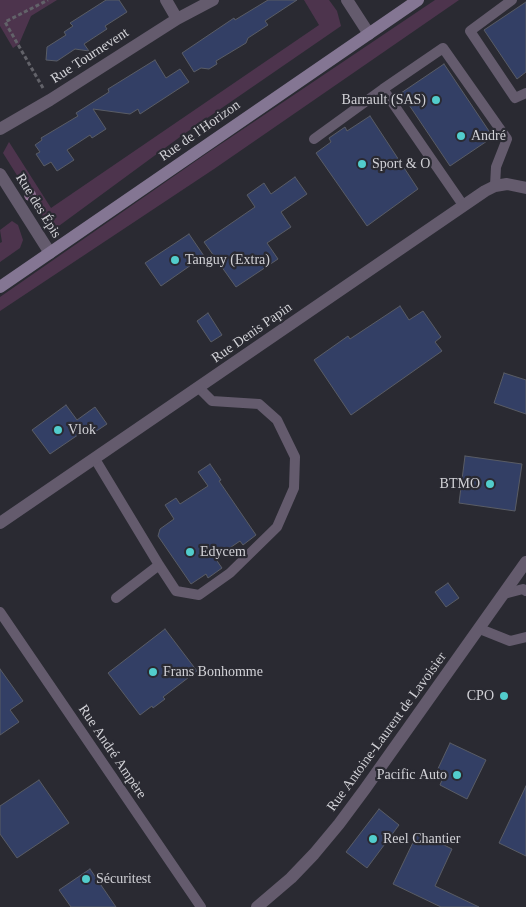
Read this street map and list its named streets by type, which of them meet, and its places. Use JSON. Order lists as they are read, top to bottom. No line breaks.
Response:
{"streets":{"main road":["Rue de l'Horizon"],"street":["Rue Tournevent","Rue des Épis","Rue Denis Papin","Rue Antoine-Laurent de Lavoisier"],"lane":["Rue André Ampère"]},"crossings":[["Rue de l'Horizon","Rue des Épis"]],"places":["Barrault (SAS)","André","Sport & O","Tanguy (Extra)","Vlok","BTMO","Edycem","Frans Bonhomme","CPO","Pacific Auto","Reel Chantier","Sécuritest"]}
